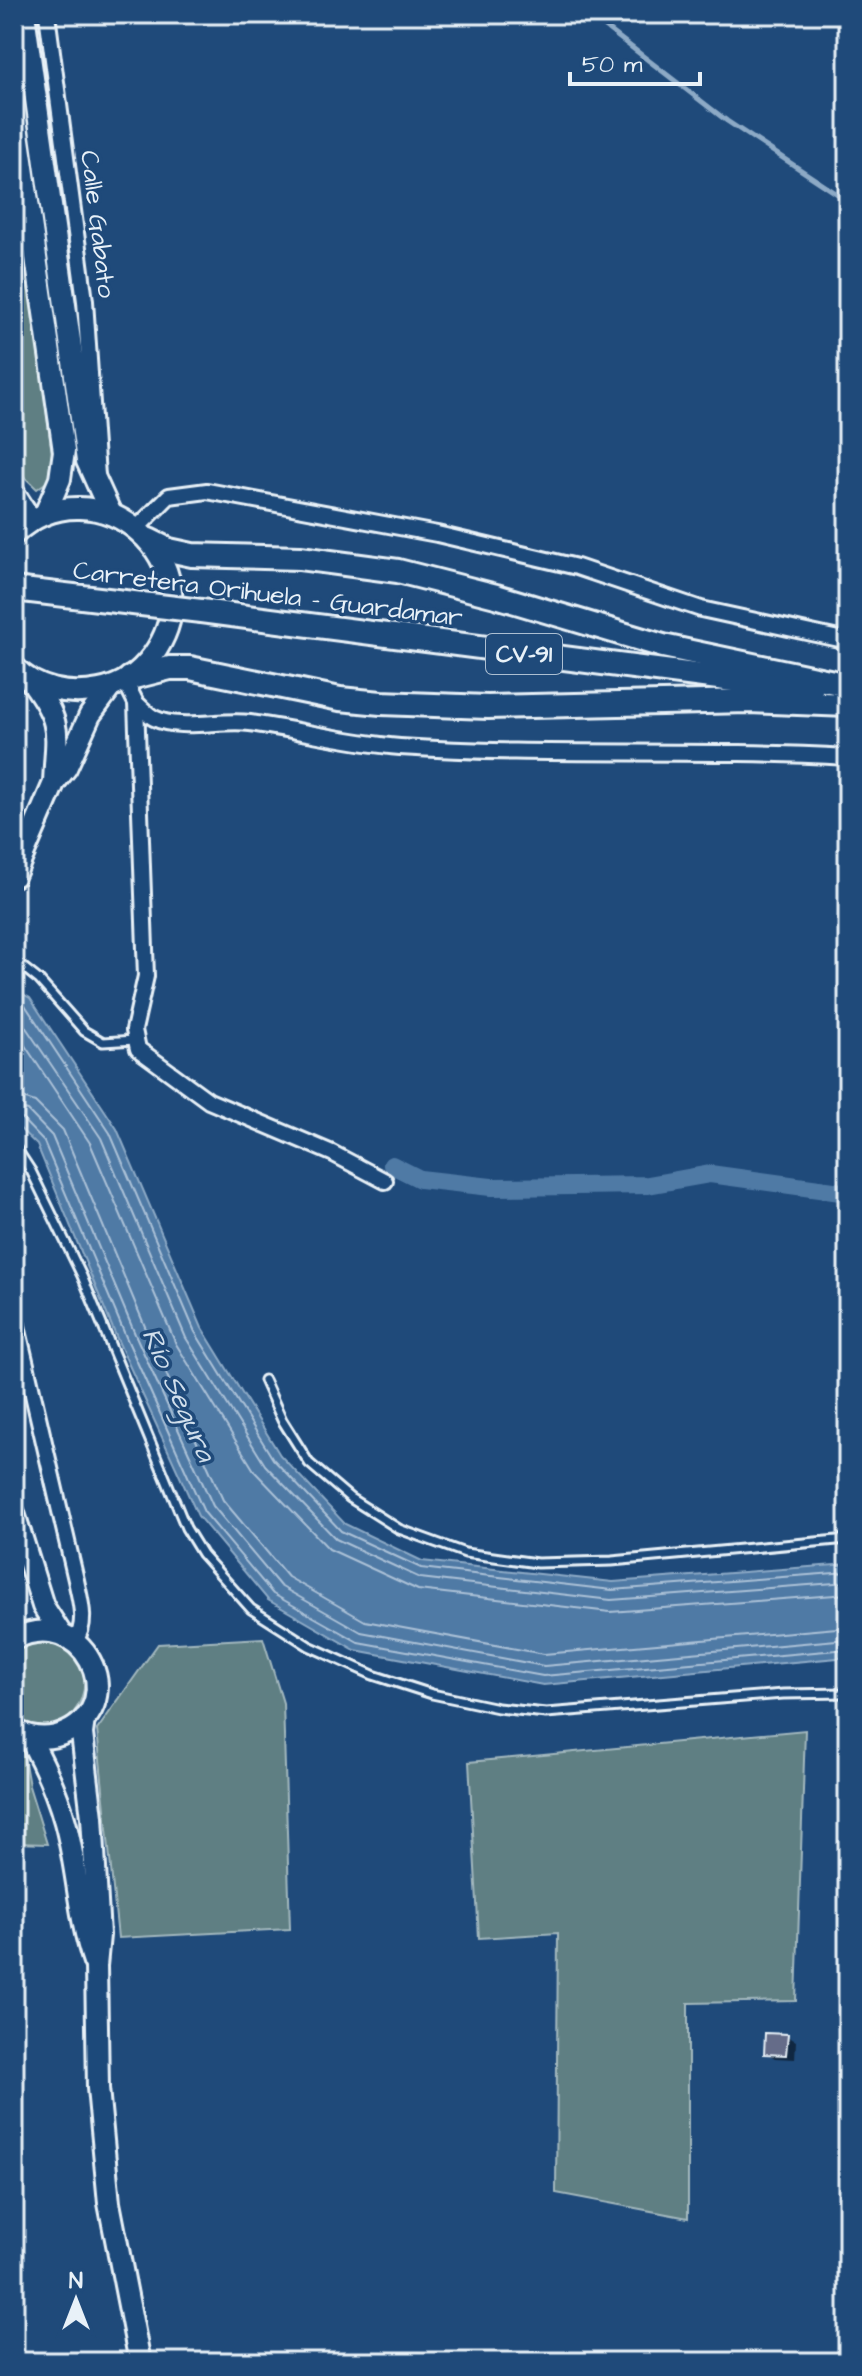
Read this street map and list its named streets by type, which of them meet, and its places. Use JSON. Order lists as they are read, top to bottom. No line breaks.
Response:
{"streets":{"main road":["Carretera Orihuela - Guardamar","CV-91"],"street":["Calle Gabato"]},"water":["Río Segura"],"scale_bar":"50 m","north":"top"}
